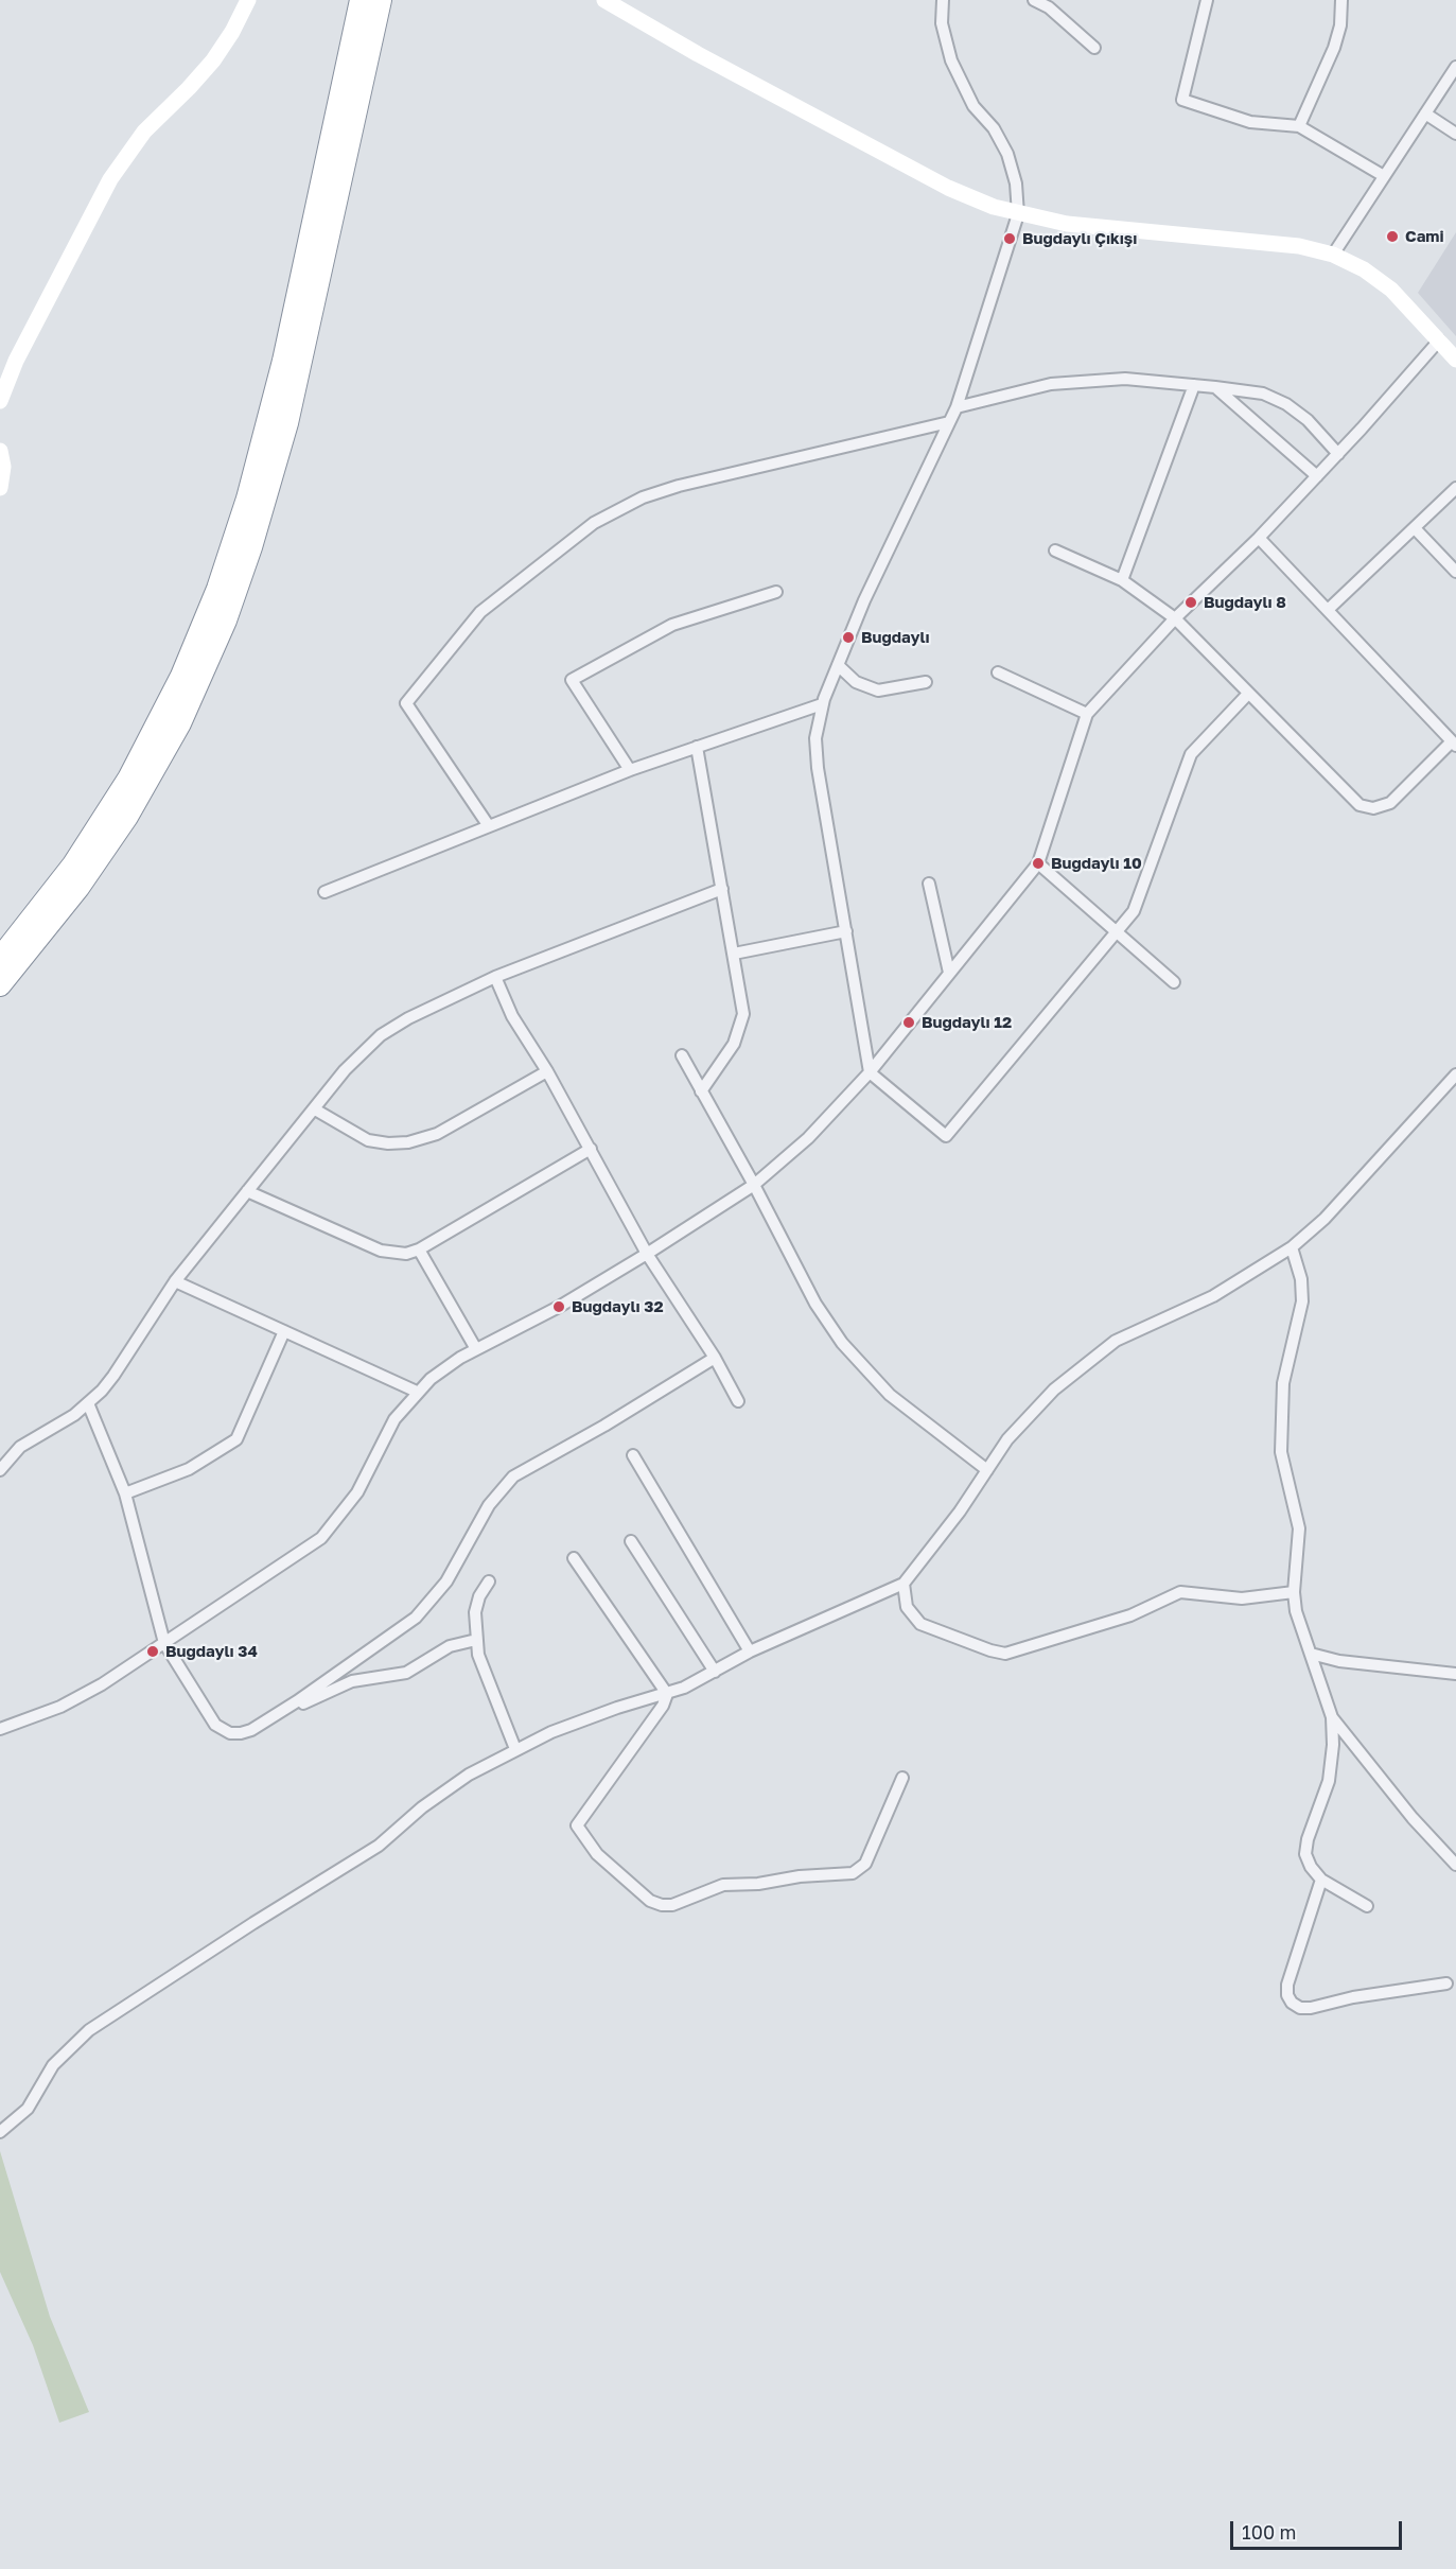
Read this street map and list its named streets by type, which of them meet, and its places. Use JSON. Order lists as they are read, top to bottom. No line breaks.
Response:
{"places":["Cami","Buğdaylı Çıkışı","Buğdaylı 8","Buğdaylı","Buğdaylı 10","Buğdaylı 12","Buğdaylı 32","Buğdaylı 34"],"scale_bar":"100 m"}
